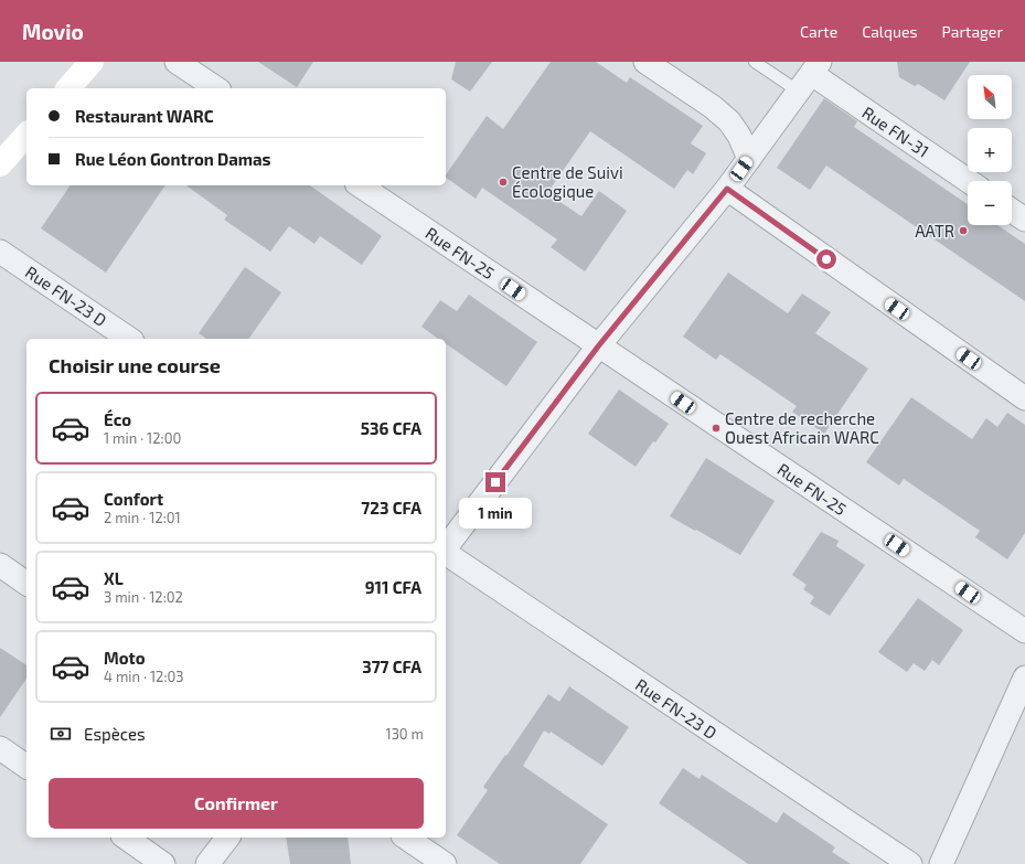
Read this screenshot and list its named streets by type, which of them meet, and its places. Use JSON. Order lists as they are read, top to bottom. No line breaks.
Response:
{"streets":{"street":["Rue FN-31","Rue FN-25","Rue FN-23 D"]},"places":["Centre de Suivi Écologique","AATR","Centre de recherche Ouest Africain WARC"],"north":"top left","page":{"header":"Movio","nav":["Carte","Calques","Partager"],"map_buttons":["+","−"],"banner":["Restaurant WARC","Rue Léon Gontron Damas"],"heading":"Choisir une course","list":[{"name":"Éco","note":"1 min · 12:00","value":"536 CFA"},{"name":"Confort","note":"2 min · 12:01","value":"723 CFA"},{"name":"XL","note":"3 min · 12:02","value":"911 CFA"},{"name":"Moto","note":"4 min · 12:03","value":"377 CFA"}],"bubble":"1 min","pay":["Espèces","130 m"],"buttons":"Confirmer"}}
